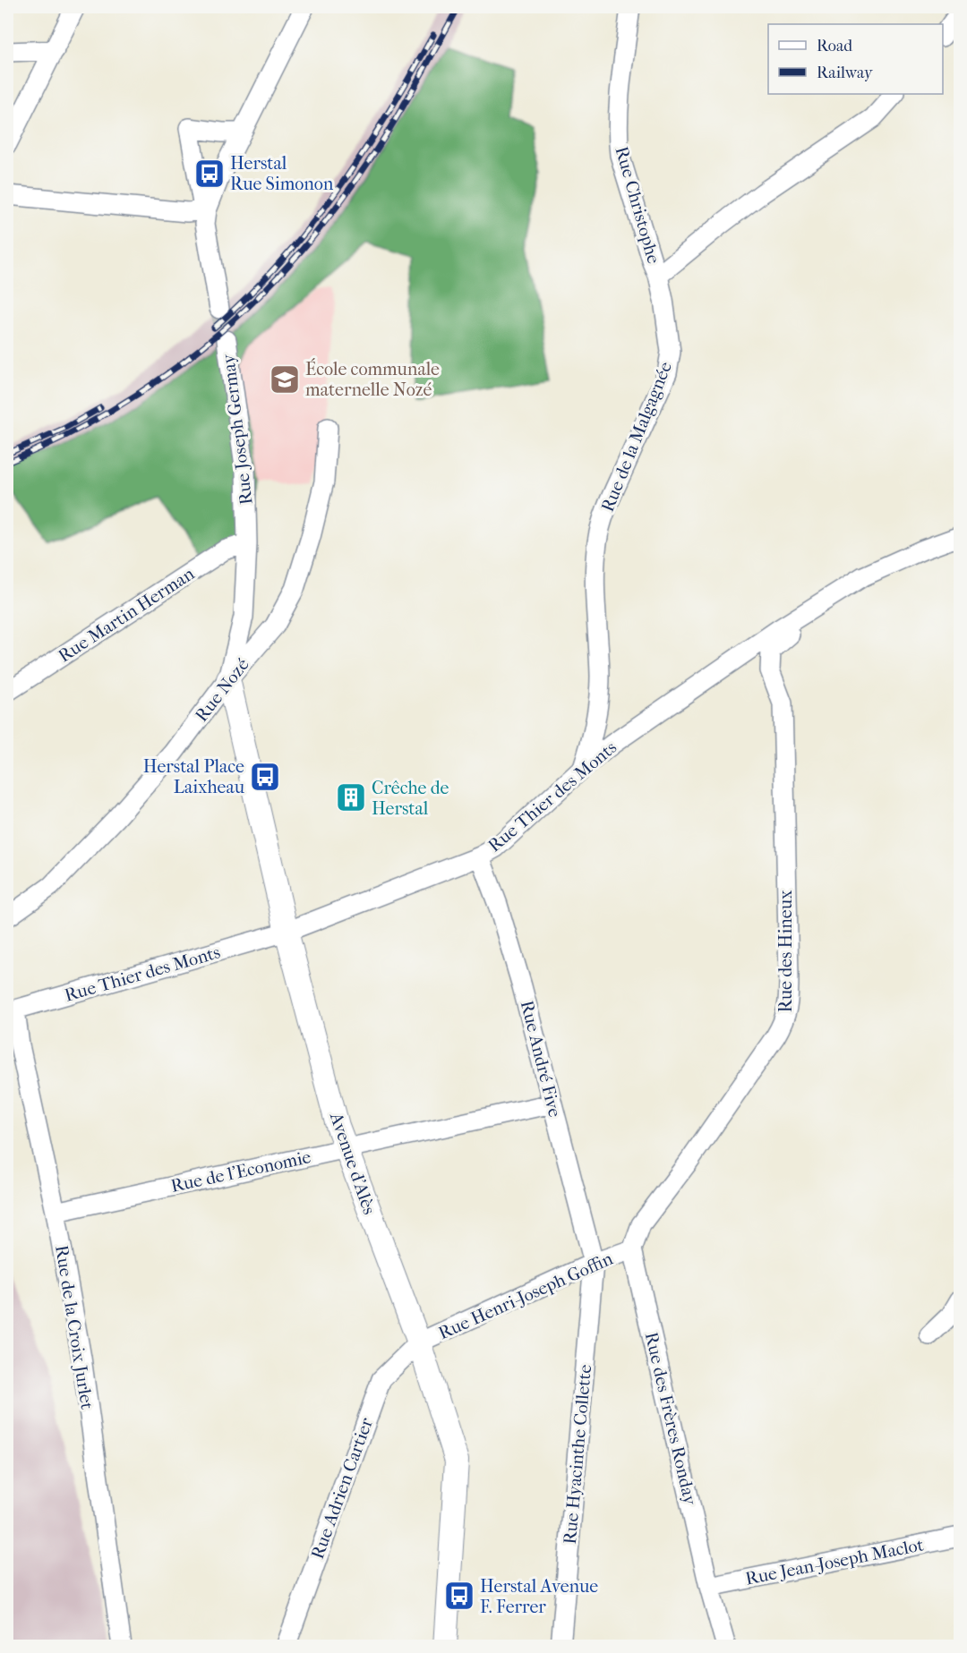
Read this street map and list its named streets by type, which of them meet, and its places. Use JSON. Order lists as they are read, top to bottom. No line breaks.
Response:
{"streets":{"street":["Rue Christophe","Rue Joseph Germay","Rue de la Malgagnée","Rue Martin Herman","Rue Nozé","Rue Thier des Monts","Rue des Hineux","Rue André Five","Avenue d'Alès","Rue de l'Economie","Rue Henri-Joseph Goffin","Rue de la Croix Jurlet","Rue des Frères Ronday","Rue Hyacinthe Collette","Rue Adrien Cartier","Rue Jean-Joseph Maclot"]},"crossings":[["Rue Christophe","Rue de la Malgagnée"],["Rue Joseph Germay","Rue Martin Herman"],["Rue Joseph Germay","Rue Nozé"],["Rue Joseph Germay","Avenue d'Alès"],["Rue de la Malgagnée","Rue Thier des Monts"],["Rue Nozé","Avenue d'Alès"],["Rue Thier des Monts","Rue des Hineux"],["Rue Thier des Monts","Rue André Five"],["Rue Thier des Monts","Avenue d'Alès"],["Rue Thier des Monts","Rue de la Croix Jurlet"],["Rue des Hineux","Rue Henri-Joseph Goffin"],["Rue des Hineux","Rue des Frères Ronday"],["Rue André Five","Rue de l'Economie"],["Rue André Five","Rue Henri-Joseph Goffin"],["Rue André Five","Rue Hyacinthe Collette"],["Avenue d'Alès","Rue de l'Economie"],["Avenue d'Alès","Rue Henri-Joseph Goffin"],["Avenue d'Alès","Rue Adrien Cartier"],["Rue de l'Economie","Rue de la Croix Jurlet"],["Rue Henri-Joseph Goffin","Rue des Frères Ronday"],["Rue Henri-Joseph Goffin","Rue Hyacinthe Collette"],["Rue Henri-Joseph Goffin","Rue Adrien Cartier"],["Rue des Frères Ronday","Rue Jean-Joseph Maclot"]],"places":{"bus stop":["Herstal Rue Simonon","Herstal Place Laixheau","Herstal Avenue F. Ferrer"],"school or university":["École communale maternelle Nozé"],"building":["Crêche de Herstal"]},"legend":["Road","Railway"]}
